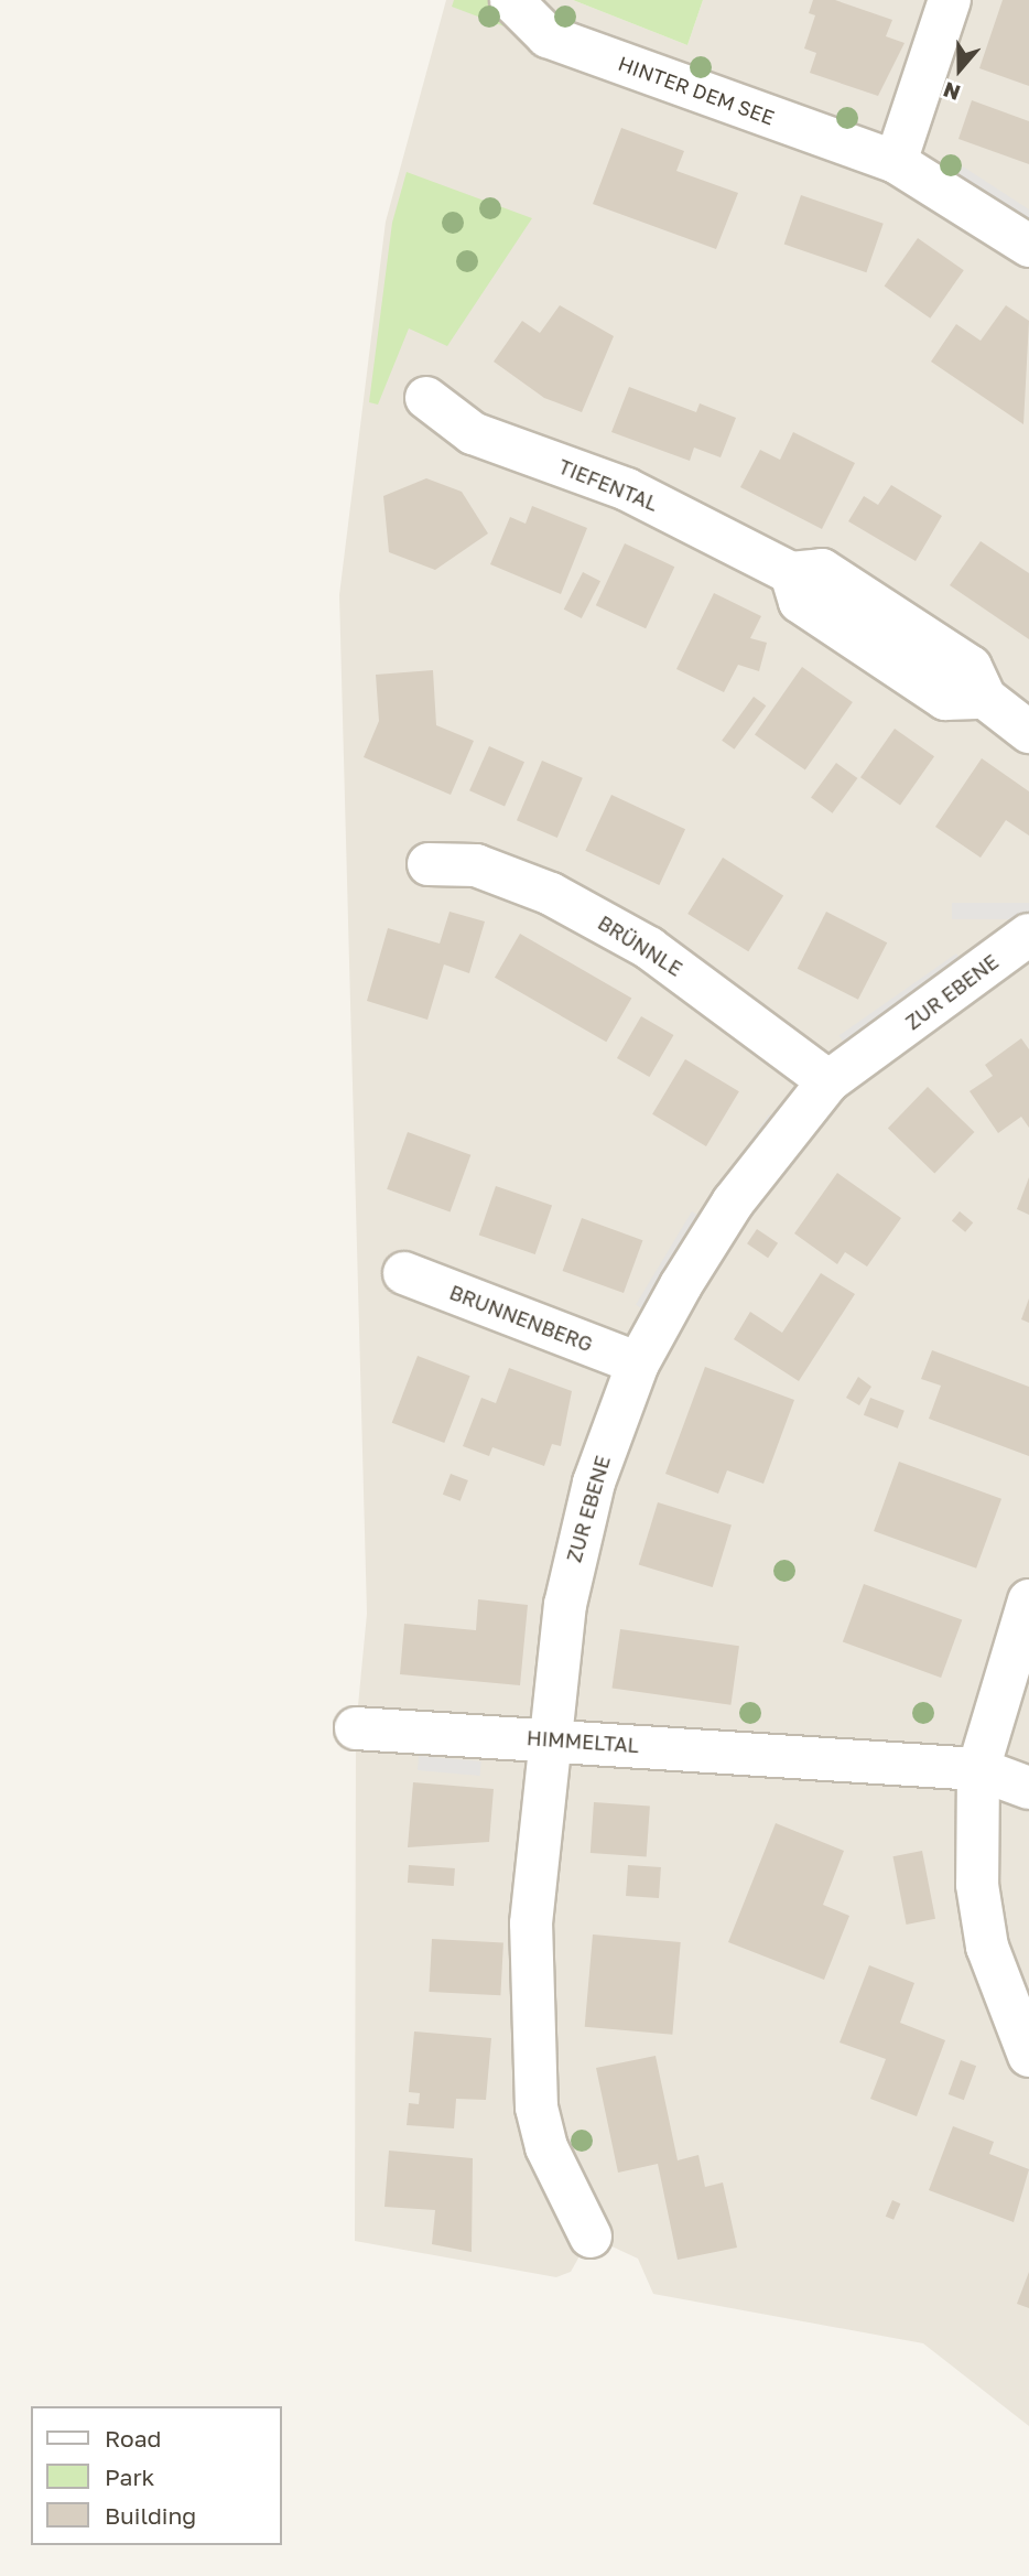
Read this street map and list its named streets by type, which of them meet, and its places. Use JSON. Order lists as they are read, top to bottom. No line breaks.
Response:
{"streets":{"street":["HINTER DEM SEE","TIEFENTAL","BRÜNNLE","ZUR EBENE","BRUNNENBERG","HIMMELTAL"]},"crossings":[["BRÜNNLE","ZUR EBENE"],["ZUR EBENE","BRUNNENBERG"],["ZUR EBENE","HIMMELTAL"]],"legend":["Road","Park","Building"],"north":"bottom"}
